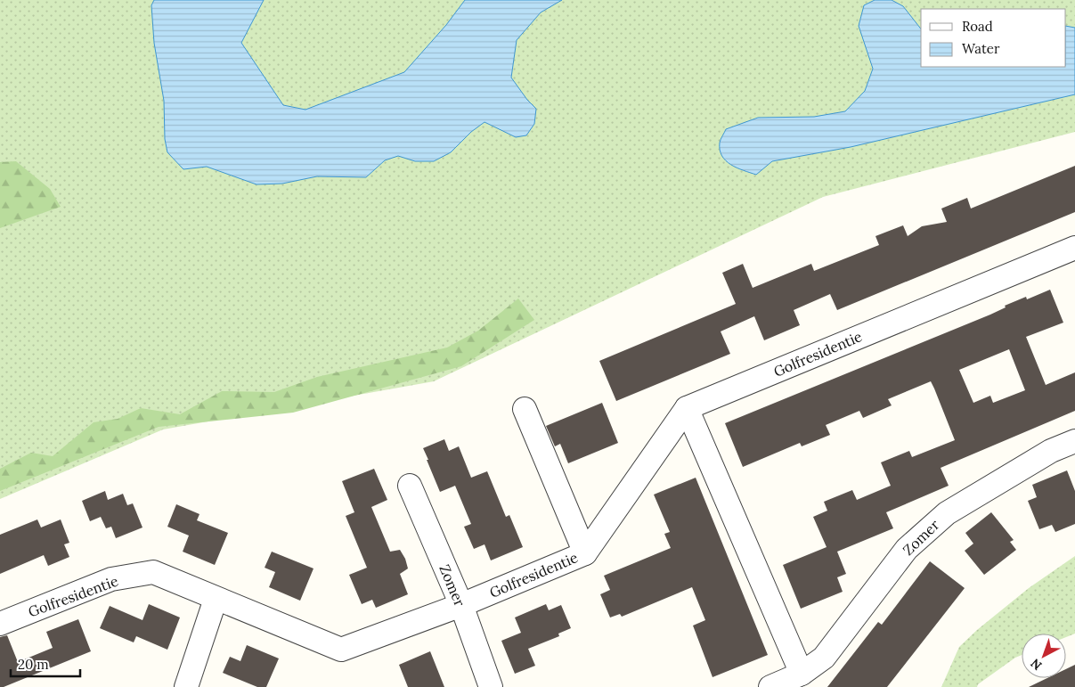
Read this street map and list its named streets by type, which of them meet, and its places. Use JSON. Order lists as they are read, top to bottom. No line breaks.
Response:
{"streets":{"street":["Golfresidentie","Zomer"]},"crossings":[["Golfresidentie","Zomer"]],"legend":["Road","Water"],"scale_bar":"20 m","north":"bottom left"}
